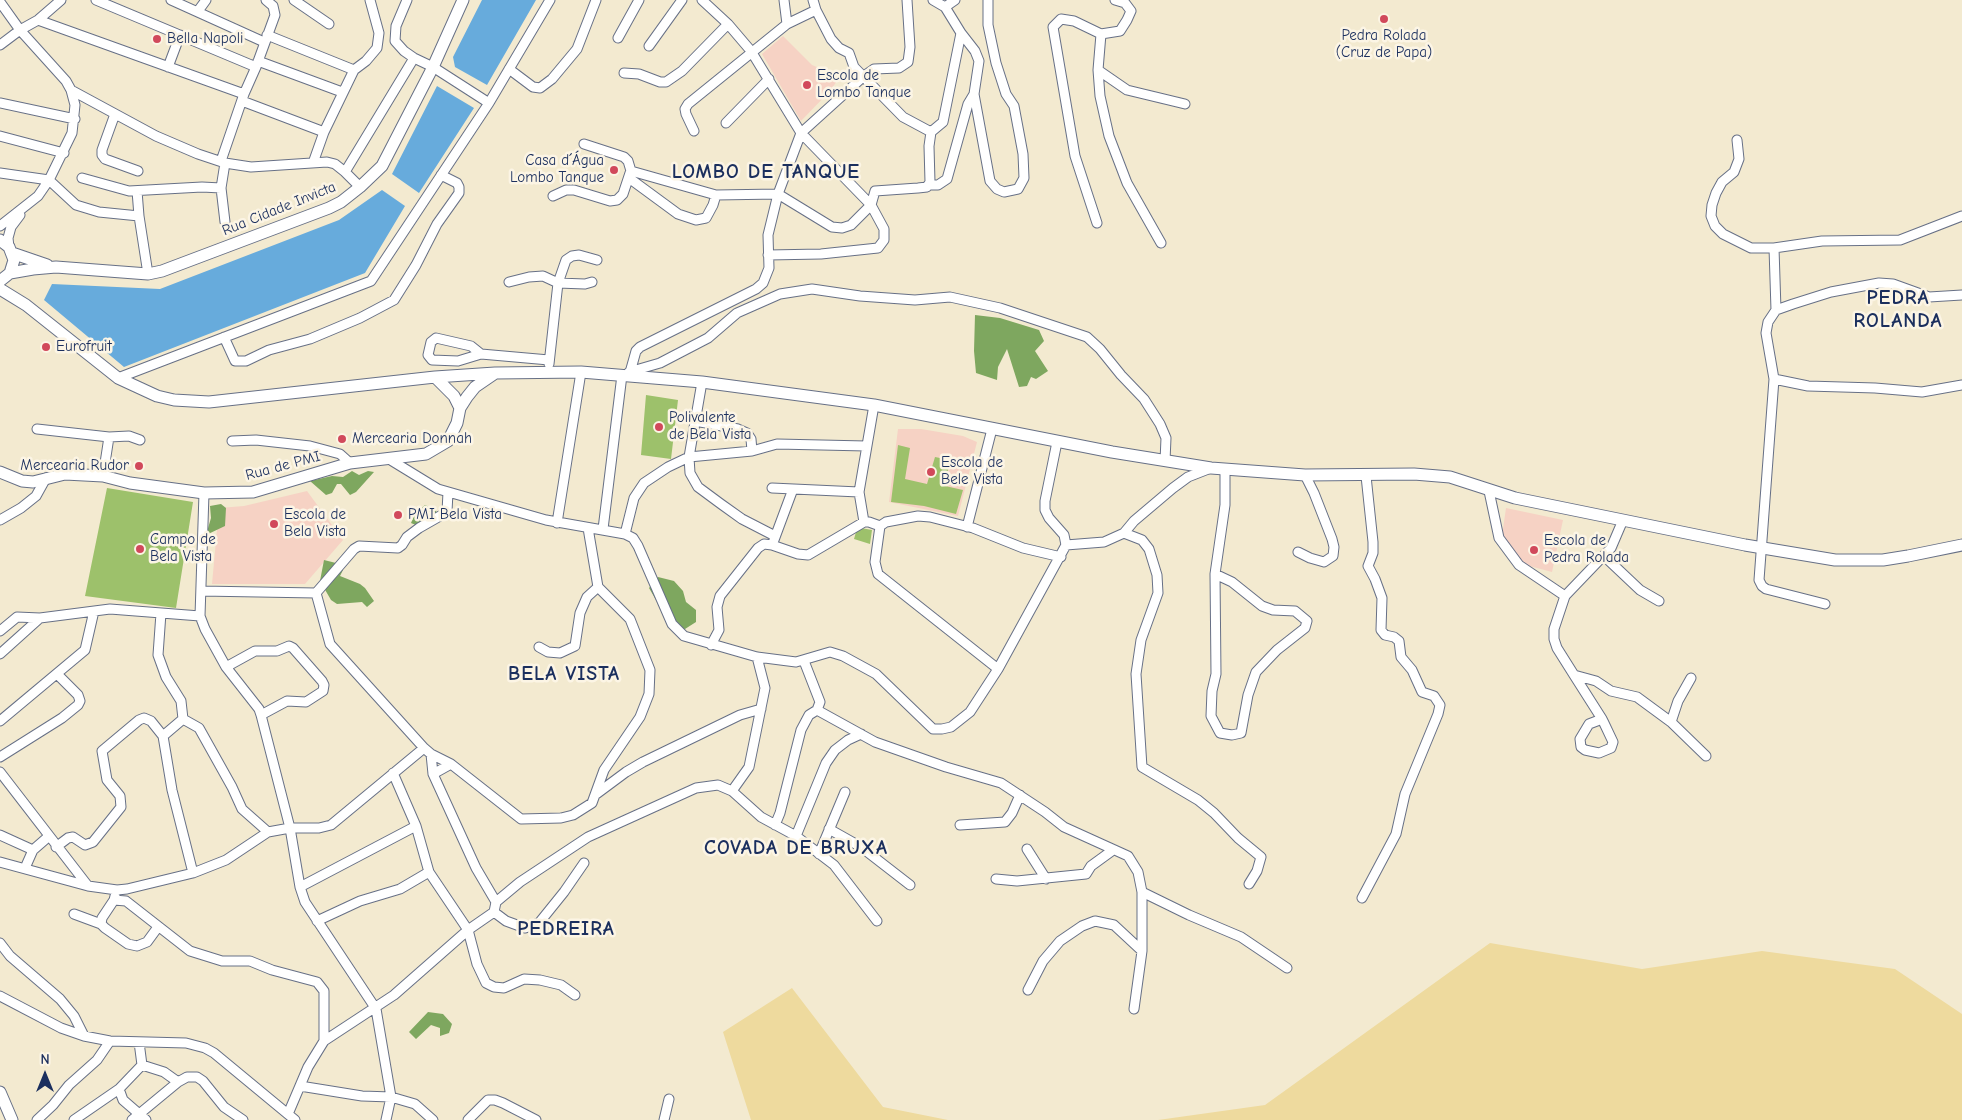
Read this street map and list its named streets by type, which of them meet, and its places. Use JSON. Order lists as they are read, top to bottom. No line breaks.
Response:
{"streets":{"main road":["Rua Cidade Invicta","Rua de PMI"]},"districts":["LOMBO DE TANQUE","PEDRA ROLANDA","BELA VISTA","COVADA DE BRUXA","PEDREIRA"],"places":["Pedra Rolada (Cruz de Papa)","Bella Napoli","Escola de Lombo Tanque","Casa d´Água Lombo Tanque","Eurofruit","Polivalente de Bela Vista","Mercearia Donnah","Mercearia Rudor","Escola de Bele Vista","PMI Bela Vista","Escola de Bela Vista","Campo de Bela Vista","Escola de Pedra Rolada"],"north":"top"}
